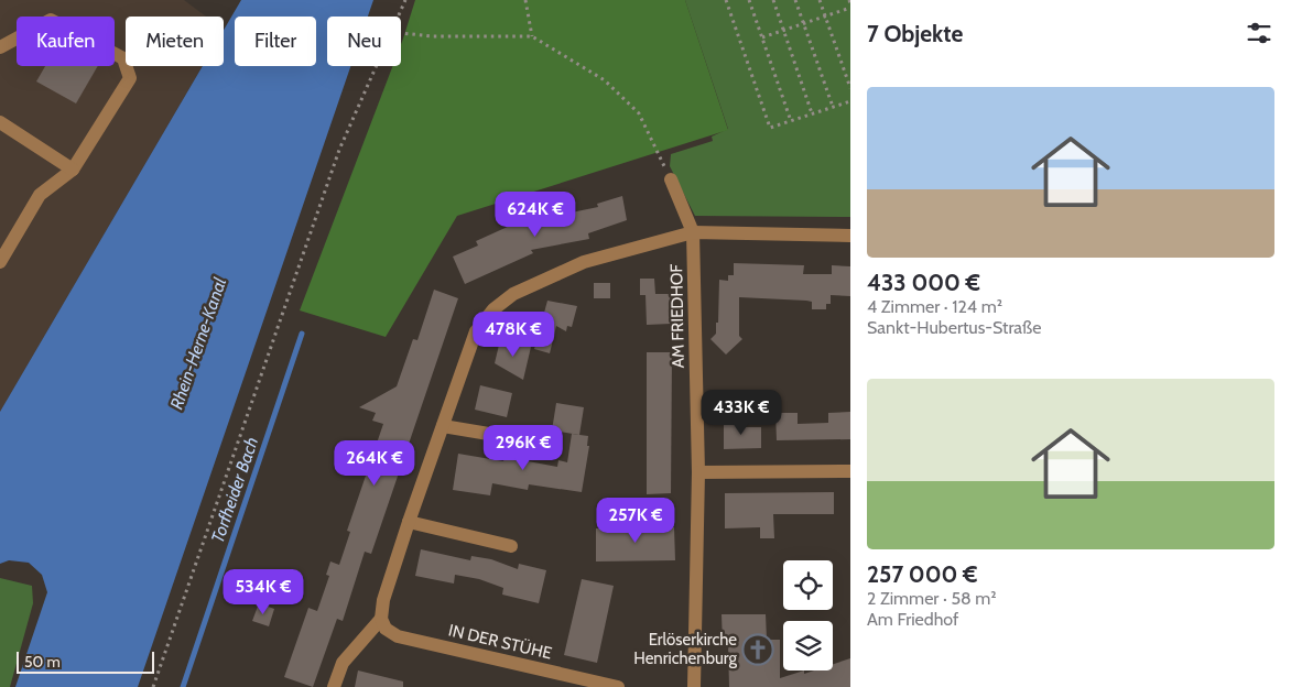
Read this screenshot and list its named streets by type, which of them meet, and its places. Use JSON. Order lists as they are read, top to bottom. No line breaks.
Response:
{"streets":{"street":["AM FRIEDHOF","IN DER STÜHE"]},"water":["Rhein-Herne-Kanal","Torfheider Bach"],"places":{"church":["Erlöserkirche Henrichenburg"]},"scale_bar":"50 m","page":{"heading":"7 Objekte","chip":["Kaufen","Mieten","Filter","Neu"],"list":[{"name":"433 000 €","note":"4 Zimmer · 124 m² · Sankt-Hubertus-Straße"},{"name":"257 000 €","note":"2 Zimmer · 58 m² · Am Friedhof"}],"price":["624K €","478K €","433K €","296K €","264K €","257K €","534K €"],"scale":"50 m"}}
